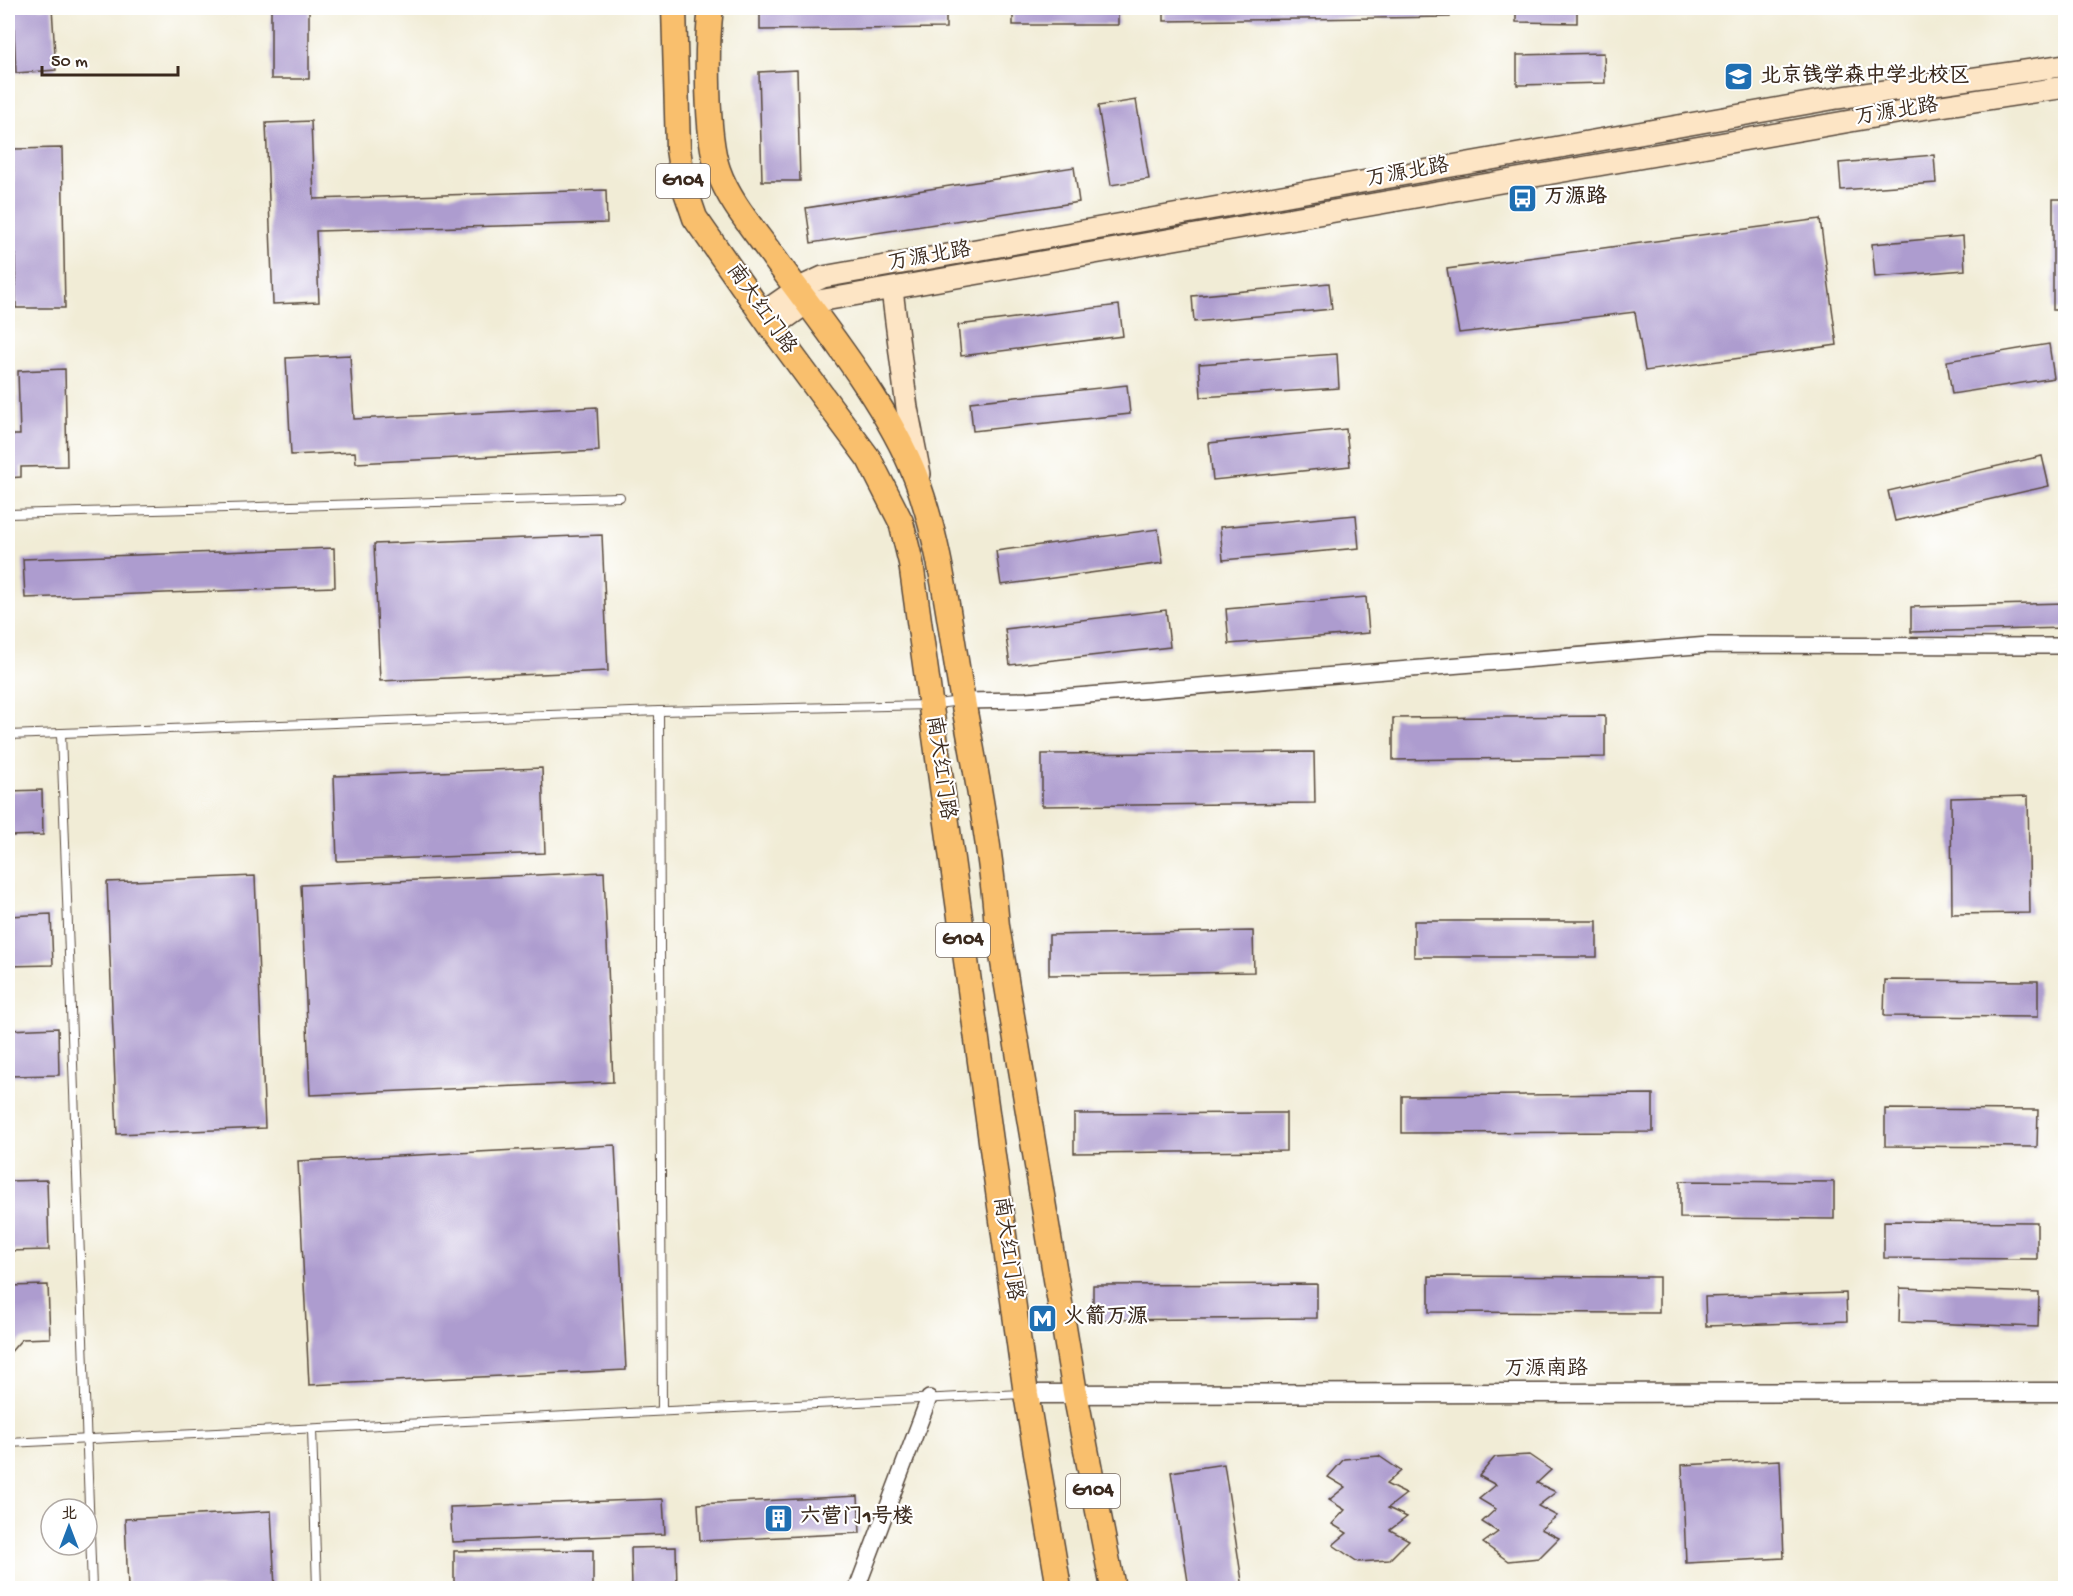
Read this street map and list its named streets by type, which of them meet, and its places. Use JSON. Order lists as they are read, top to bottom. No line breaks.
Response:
{"streets":{"highway":["G104","南大红门路"],"main road":["万源北路"],"street":["万源南路"]},"crossings":[["万源北路","南大红门路"],["G104","南大红门路"],["G104","万源南路"],["南大红门路","万源南路"]],"places":{"school or university":["北京钱学森中学北校区"],"bus stop":["万源路"],"metro station":["火箭万源"],"building":["六营门1号楼"]},"scale_bar":"50 m","north":"top"}
